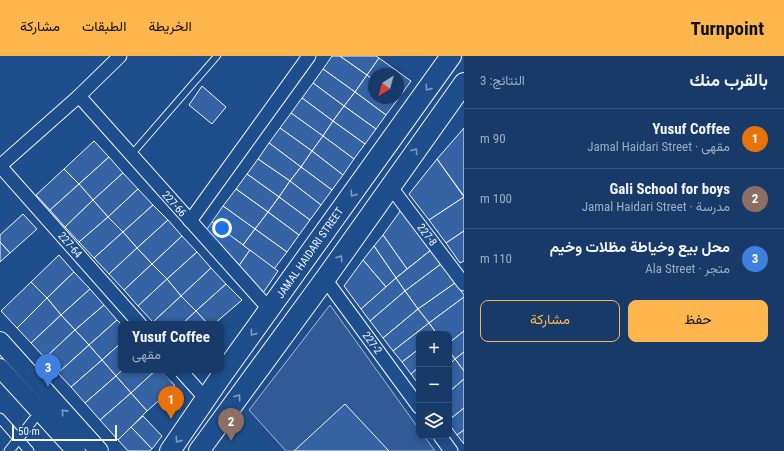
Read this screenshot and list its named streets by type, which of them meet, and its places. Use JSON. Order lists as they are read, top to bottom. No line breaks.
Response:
{"streets":{"main road":["JAMAL HAIDARI STREET"],"street":["227-66","227-8","227-64","227-2"]},"crossings":[["227-66","JAMAL HAIDARI STREET"]],"scale_bar":"50 m","north":"bottom left","page":{"header":"Turnpoint","nav":["الخريطة","الطبقات","مشاركة"],"heading":["بالقرب منك","النتائج: 3"],"list":[{"mark":"1","name":"Yusuf Coffee","note":"مقهى · Jamal Haidari Street","value":"90 m"},{"mark":"2","name":"Gali School for boys","note":"مدرسة · Jamal Haidari Street","value":"100 m"},{"mark":"3","name":"محل بيع وخياطة مظلات وخيم","note":"متجر · Ala Street","value":"110 m"}],"buttons":["حفظ","مشاركة"],"popup":["Yusuf Coffee","مقهى"],"map_buttons":["+","−"],"pins":["3","1","2"],"scale":"50 m"}}
